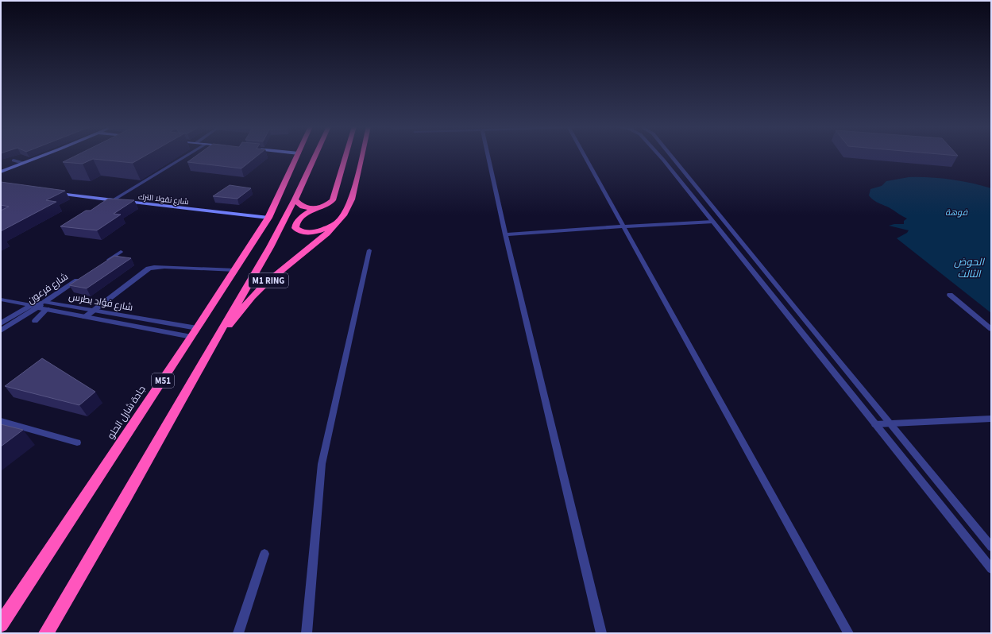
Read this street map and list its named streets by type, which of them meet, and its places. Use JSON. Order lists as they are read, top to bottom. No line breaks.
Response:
{"streets":{"highway":["M1 RING","M51","جادة شارل الحلو"],"street":["شارع نقولا الترك","شارع فرعون","شارع فؤاد بطرس"]},"crossings":[["شارع نقولا الترك","جادة شارل الحلو"],["M1 RING","M51"],["شارع فرعون","شارع فؤاد بطرس"],["شارع فؤاد بطرس","جادة شارل الحلو"]],"water":["فوهة","الحوض الثالث"]}
